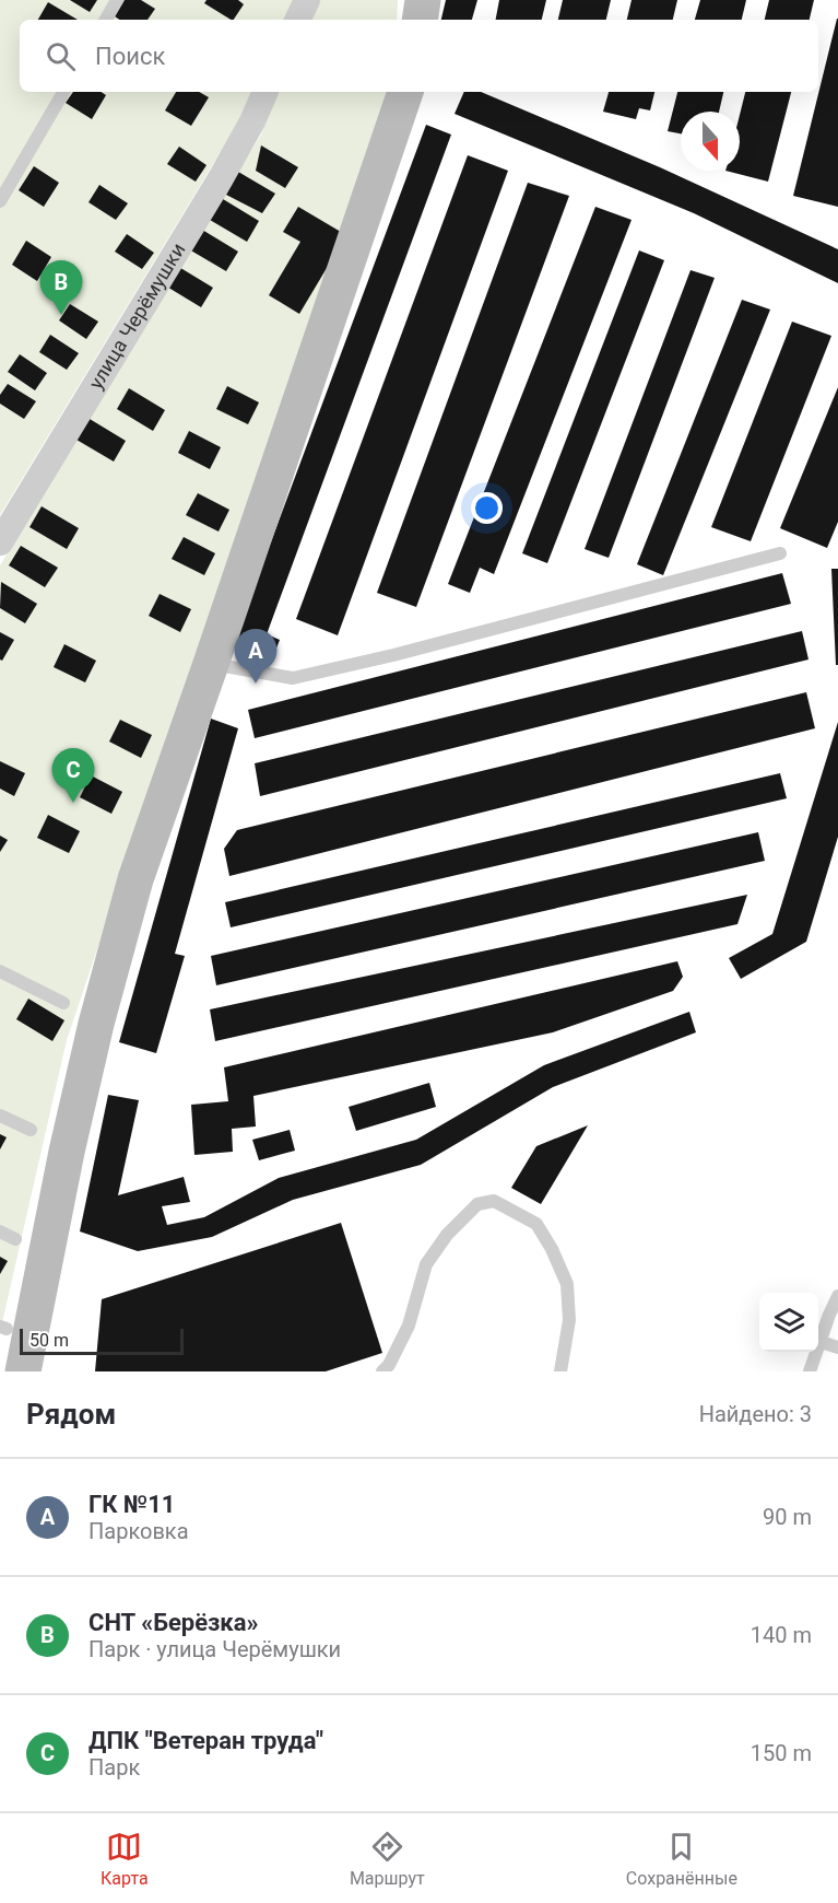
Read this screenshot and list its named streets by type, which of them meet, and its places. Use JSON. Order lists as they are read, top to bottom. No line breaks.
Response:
{"streets":{"street":["улица Черёмушки"]},"scale_bar":"50 m","north":"bottom","page":{"search":"Поиск","pins":["B","A","C"],"scale":"50 m","heading":["Рядом","Найдено: 3"],"list":[{"mark":"A","name":"ГК №11","note":"Парковка","value":"90 m"},{"mark":"B","name":"СНТ «Берёзка»","note":"Парк · улица Черёмушки","value":"140 m"},{"mark":"C","name":"ДПК \"Ветеран труда\"","note":"Парк","value":"150 m"}],"nav":["Карта","Маршрут","Сохранённые"]}}
